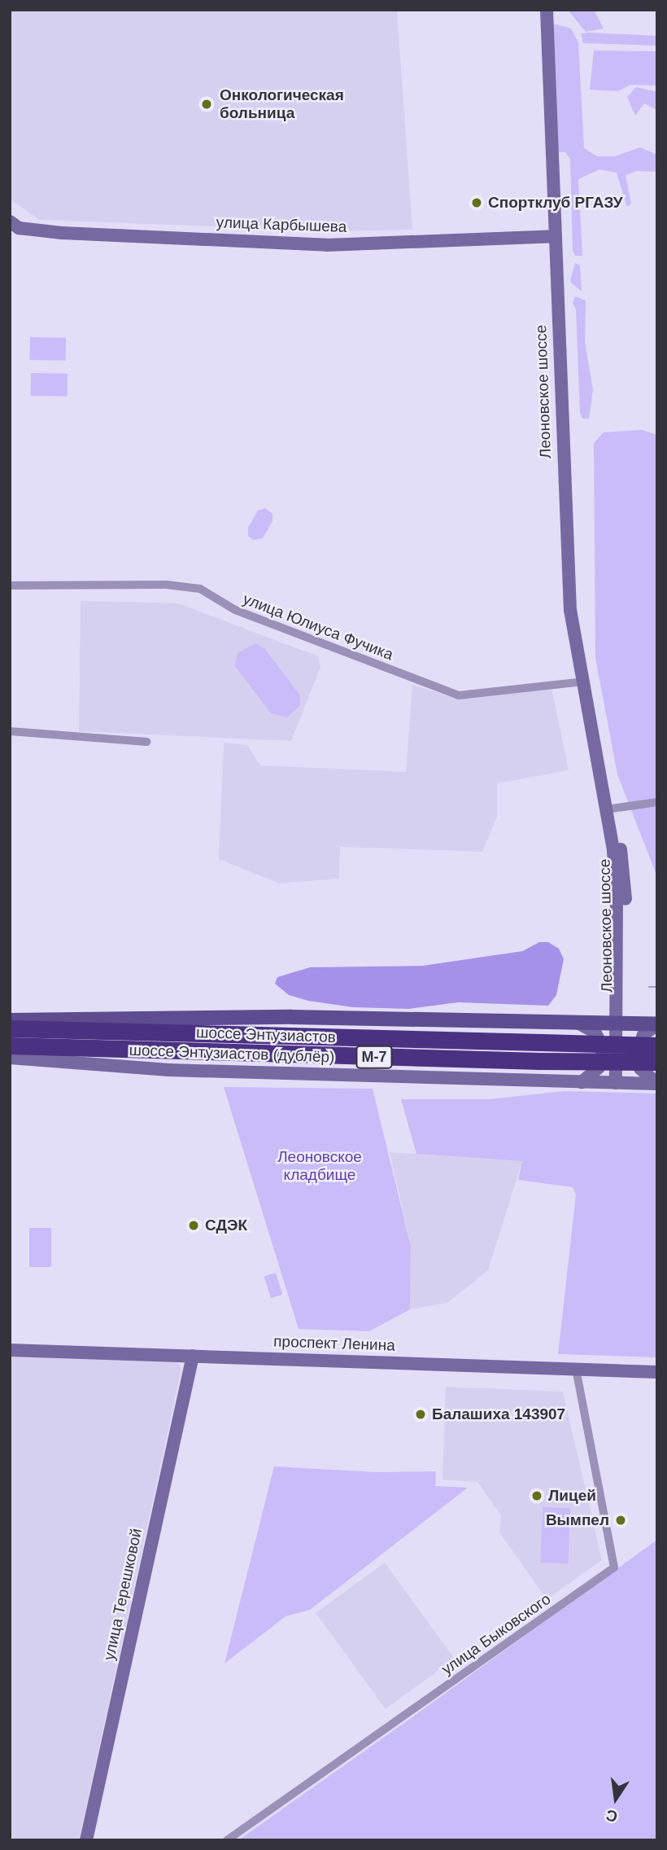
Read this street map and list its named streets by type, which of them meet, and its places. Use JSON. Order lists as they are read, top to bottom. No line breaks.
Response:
{"streets":{"highway":["шоссе Энтузиастов","М-7"],"main road":["улица Карбышева","Леоновское шоссе","шоссе Энтузиастов (дублёр)","проспект Ленина","улица Терешковой"],"street":["улица Юлиуса Фучика","улица Быковского"]},"crossings":[["улица Карбышева","Леоновское шоссе"],["Леоновское шоссе","улица Юлиуса Фучика"],["Леоновское шоссе","шоссе Энтузиастов (дублёр)"],["проспект Ленина","улица Терешковой"],["проспект Ленина","улица Быковского"]],"parks":["Леоновское кладбище"],"places":["Онкологическая больница","Спортклуб РГАЗУ","СДЭК","Балашиха 143907","Лицей","Вымпел"],"north":"bottom"}
